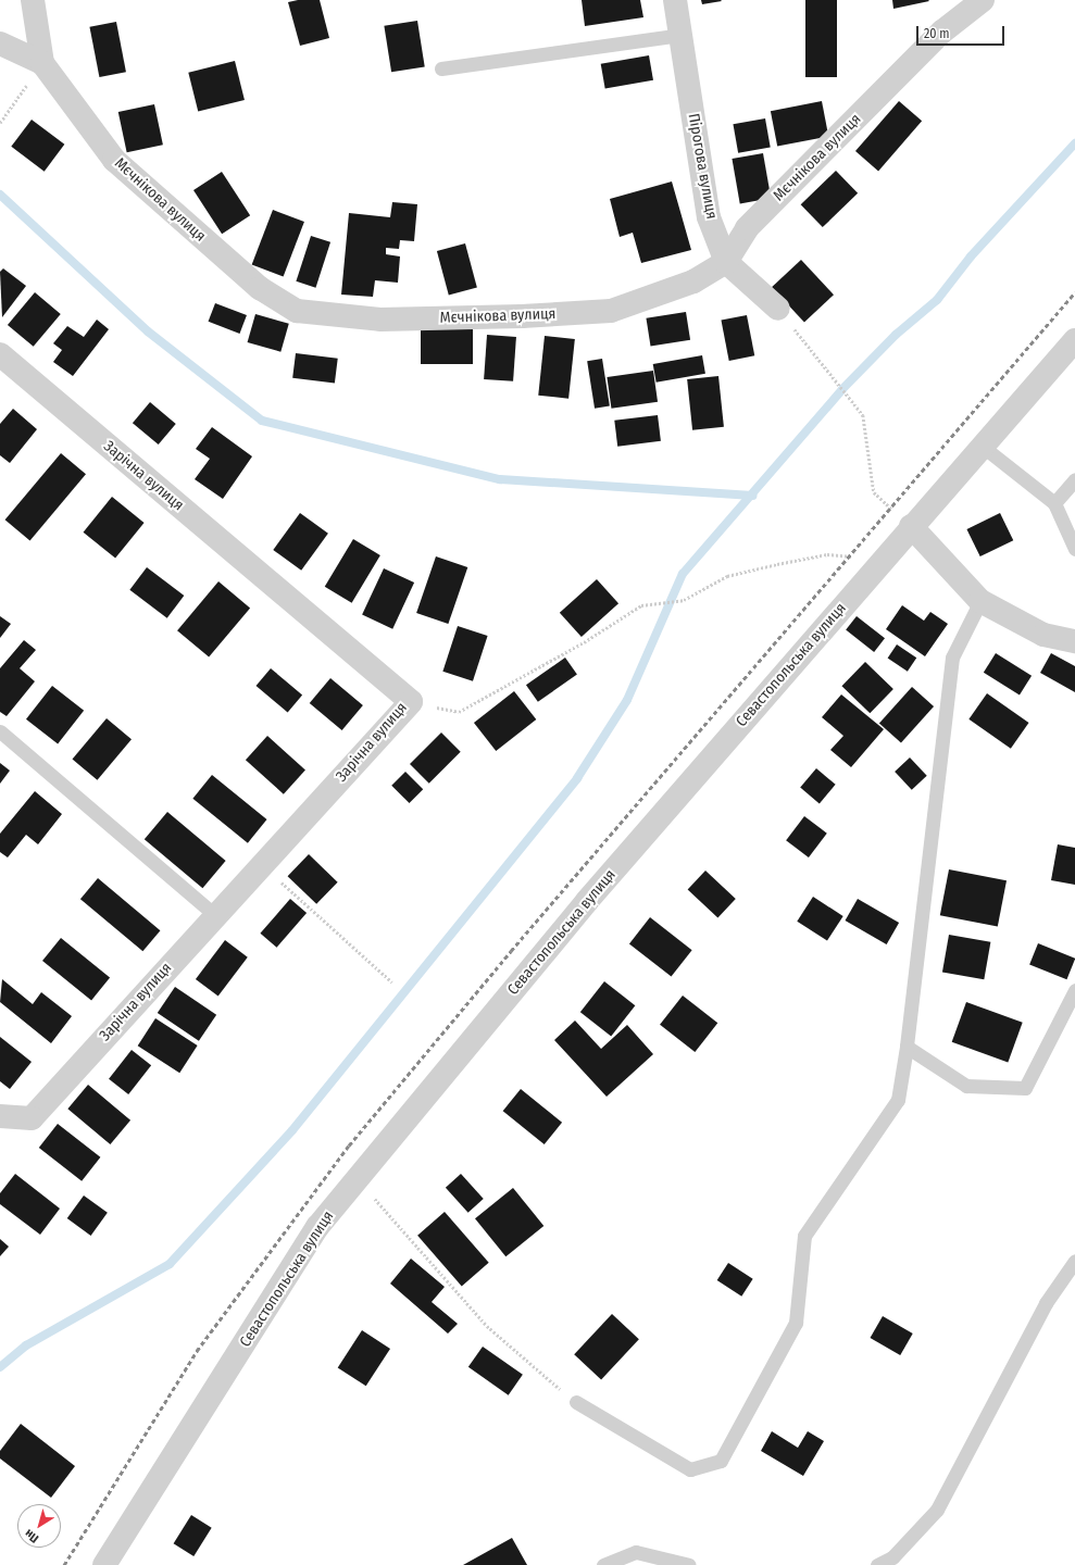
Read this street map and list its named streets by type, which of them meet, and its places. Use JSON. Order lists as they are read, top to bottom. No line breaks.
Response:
{"streets":{"street":["Мєчнікова вулиця","Пірогова вулиця","Зарічна вулиця","Севастопольська вулиця"]},"crossings":[["Мєчнікова вулиця","Пірогова вулиця"]],"scale_bar":"20 m","north":"bottom left"}
